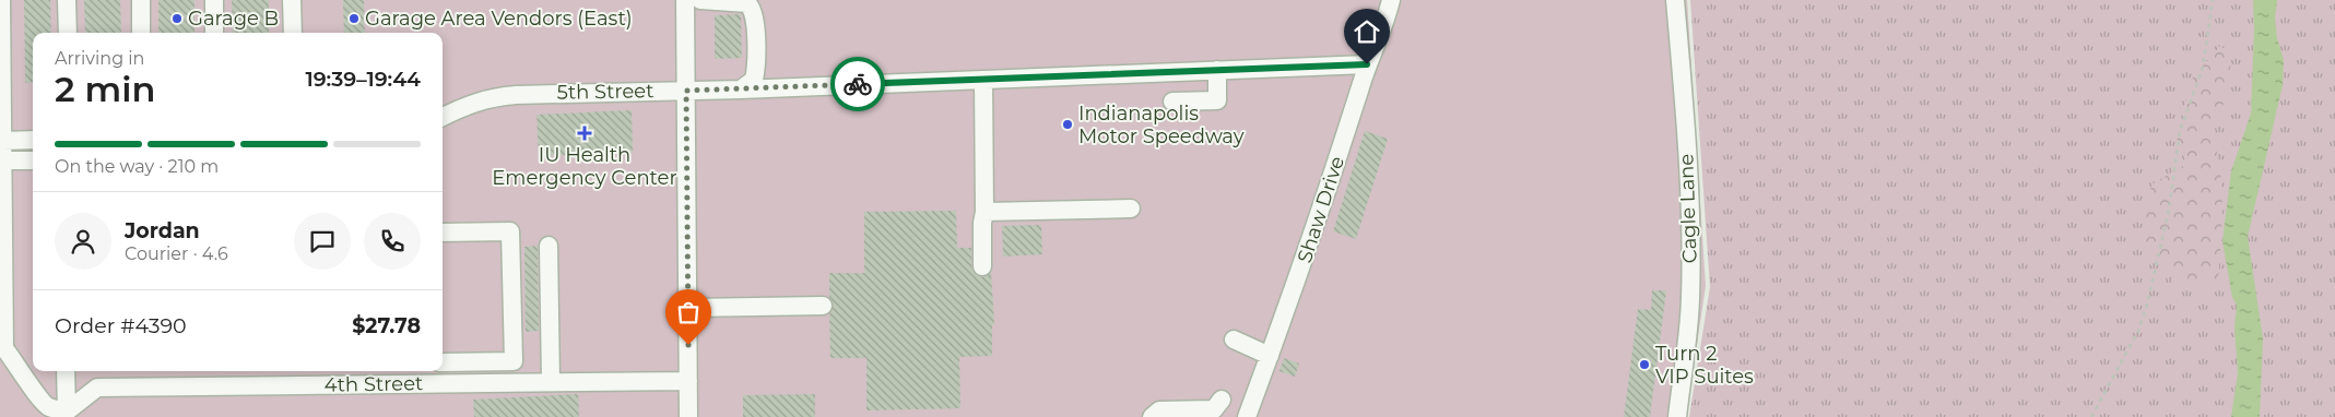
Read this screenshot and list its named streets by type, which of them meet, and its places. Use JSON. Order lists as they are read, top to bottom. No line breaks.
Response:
{"streets":{"street":["5th Street","Cagle Lane","Shaw Drive","4th Street"]},"crossings":[["5th Street","Shaw Drive"]],"places":{"other":["Garage B","Garage Area Vendors (East)","Indianapolis Motor Speedway","Turn 2 VIP Suites"],"health":["IU Health Emergency Center"]},"page":{"heading":["2 min","Arriving in","19:39–19:44"],"panel":["Jordan","Courier · 4.6","Order #4390","$27.78"],"bar":"On the way · 210 m"}}
